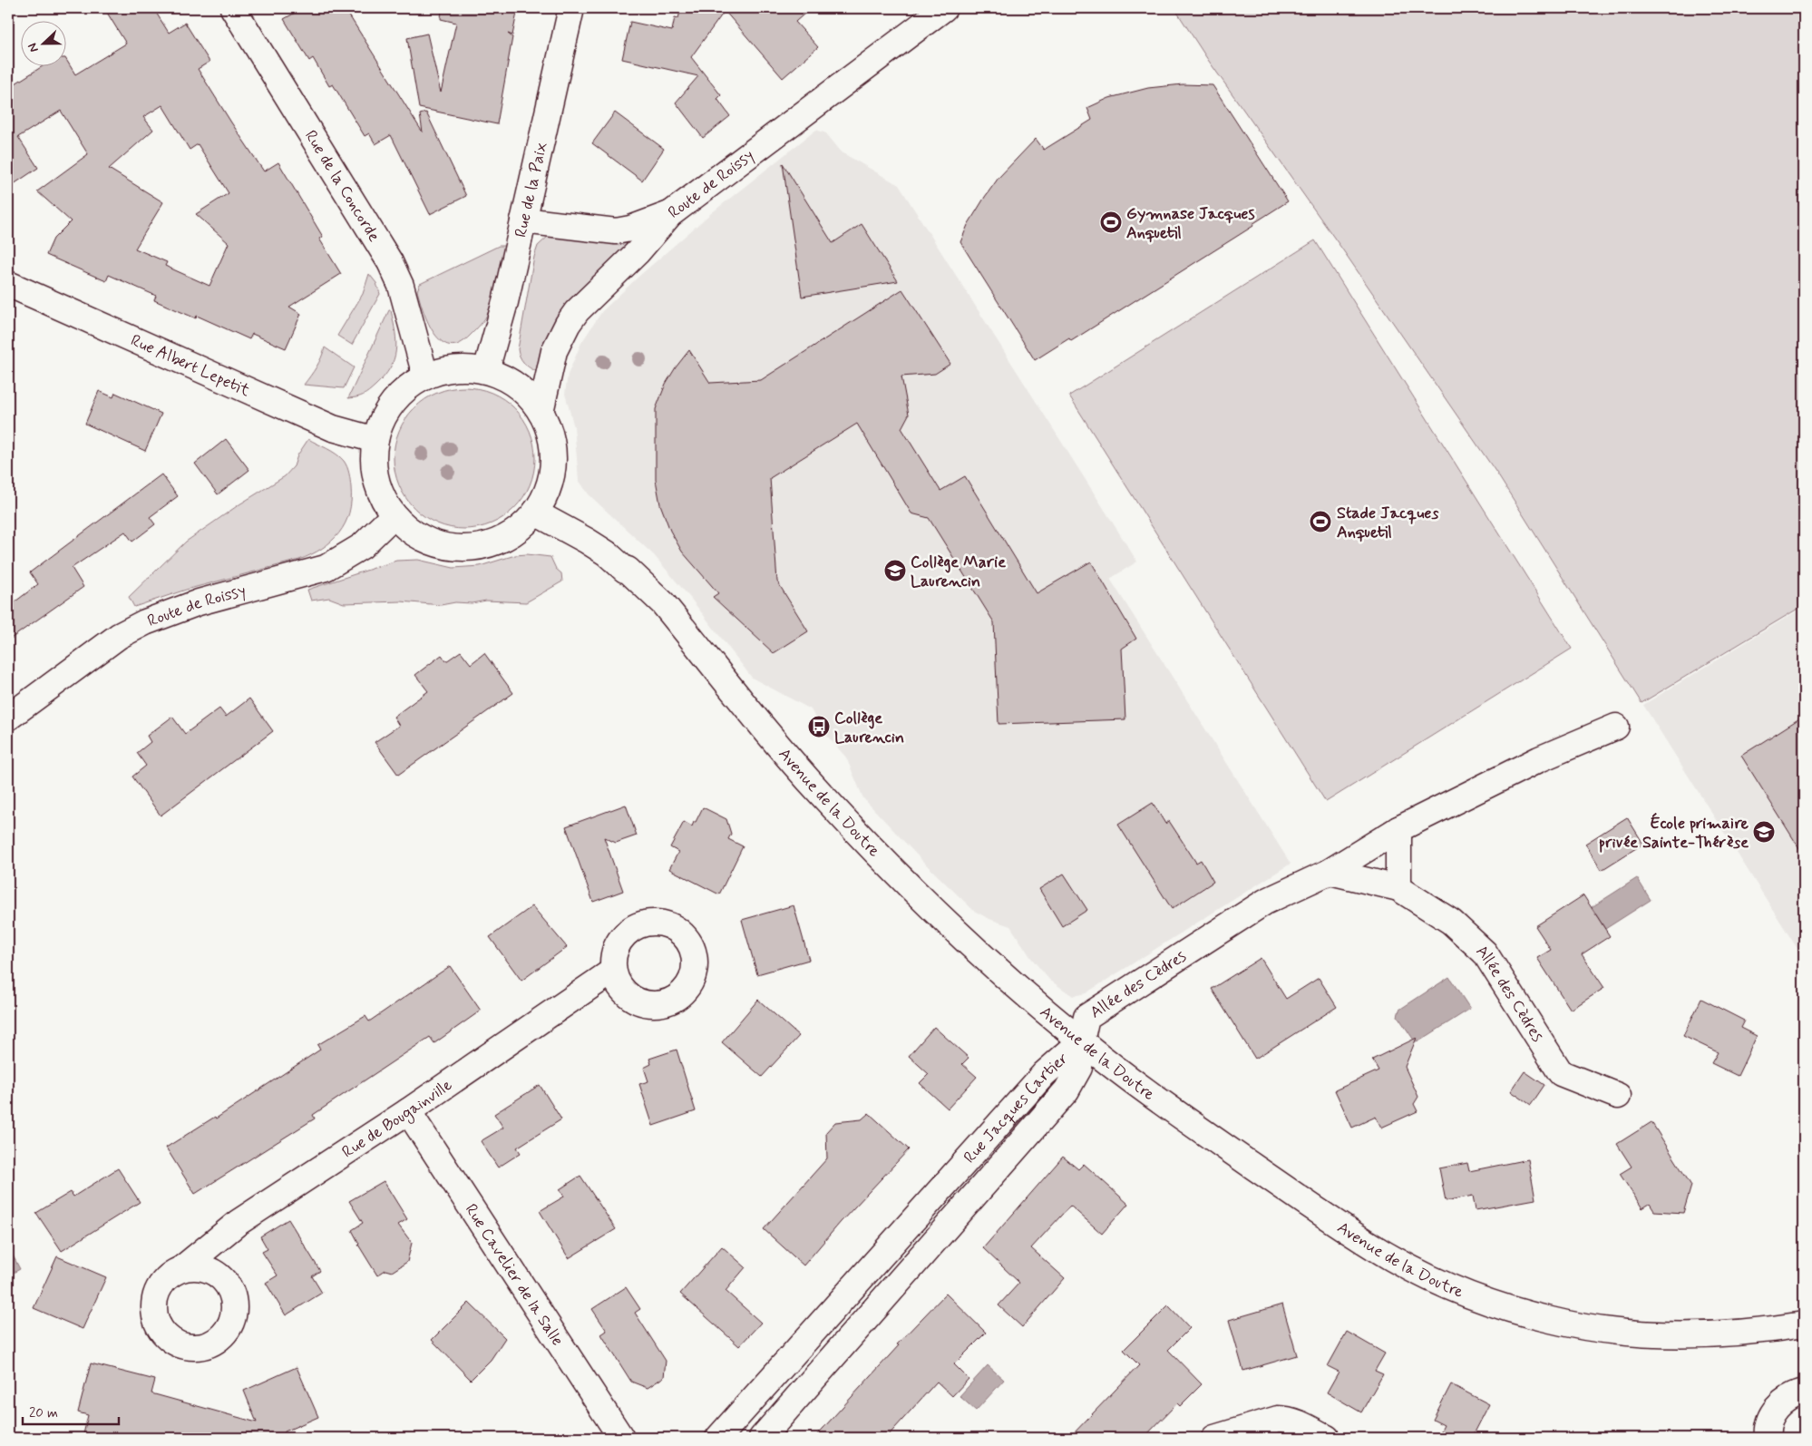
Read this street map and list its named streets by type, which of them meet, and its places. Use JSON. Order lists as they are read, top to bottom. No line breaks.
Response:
{"streets":{"street":["Route de Roissy","Rue de la Concorde","Rue de la Paix","Rue Albert Lepetit","Avenue de la Doutre","Allée des Cèdres","Rue Jacques Cartier","Rue de Bougainville","Rue Cavelier de la Salle"]},"crossings":[["Avenue de la Doutre","Allée des Cèdres"],["Avenue de la Doutre","Rue Jacques Cartier"],["Allée des Cèdres","Rue Jacques Cartier"],["Rue de Bougainville","Rue Cavelier de la Salle"]],"places":{"sports":["Gymnase Jacques Anquetil","Stade Jacques Anquetil"],"school or university":["Collège Marie Laurencin","École primaire privée Sainte-Thérèse"],"bus stop":["Collège Laurencin"]},"scale_bar":"20 m","north":"left"}
